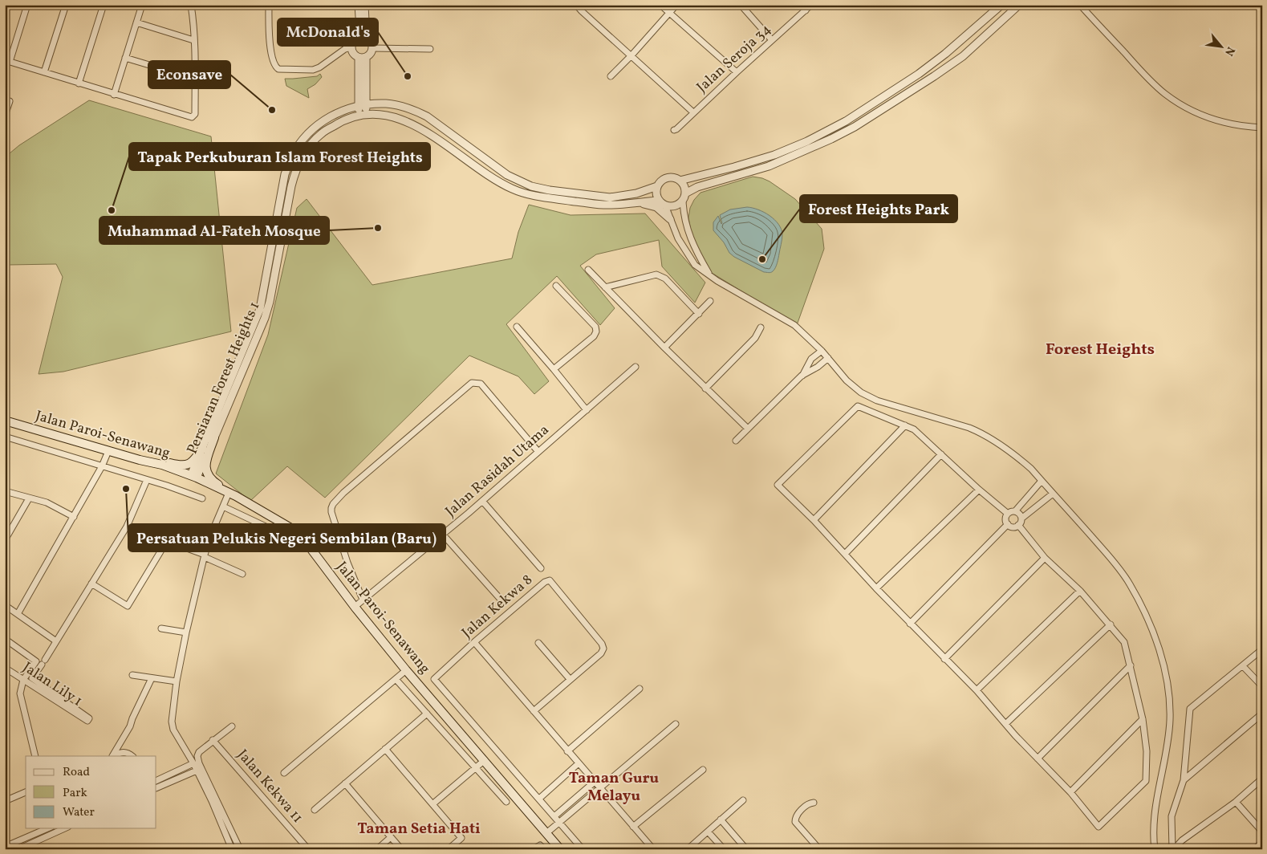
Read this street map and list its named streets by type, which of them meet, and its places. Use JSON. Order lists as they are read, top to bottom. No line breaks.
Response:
{"streets":{"main road":["Jalan Paroi-Senawang"],"street":["Jalan Seroja 34","Persiaran Forest Heights 1","Jalan Rasidah Utama","Jalan Kekwa 8","Jalan Lily 1","Jalan Kekwa 11"]},"crossings":[["Persiaran Forest Heights 1","Jalan Paroi-Senawang"],["Jalan Paroi-Senawang","Jalan Rasidah Utama"]],"districts":["Forest Heights","Taman Guru Melayu","Taman Setia Hati"],"places":["McDonald's","Econsave","Tapak Perkuburan Islam Forest Heights","Muhammad Al-Fateh Mosque","Forest Heights Park","Persatuan Pelukis Negeri Sembilan (Baru)"],"legend":["Road","Park","Water"],"north":"bottom right"}
